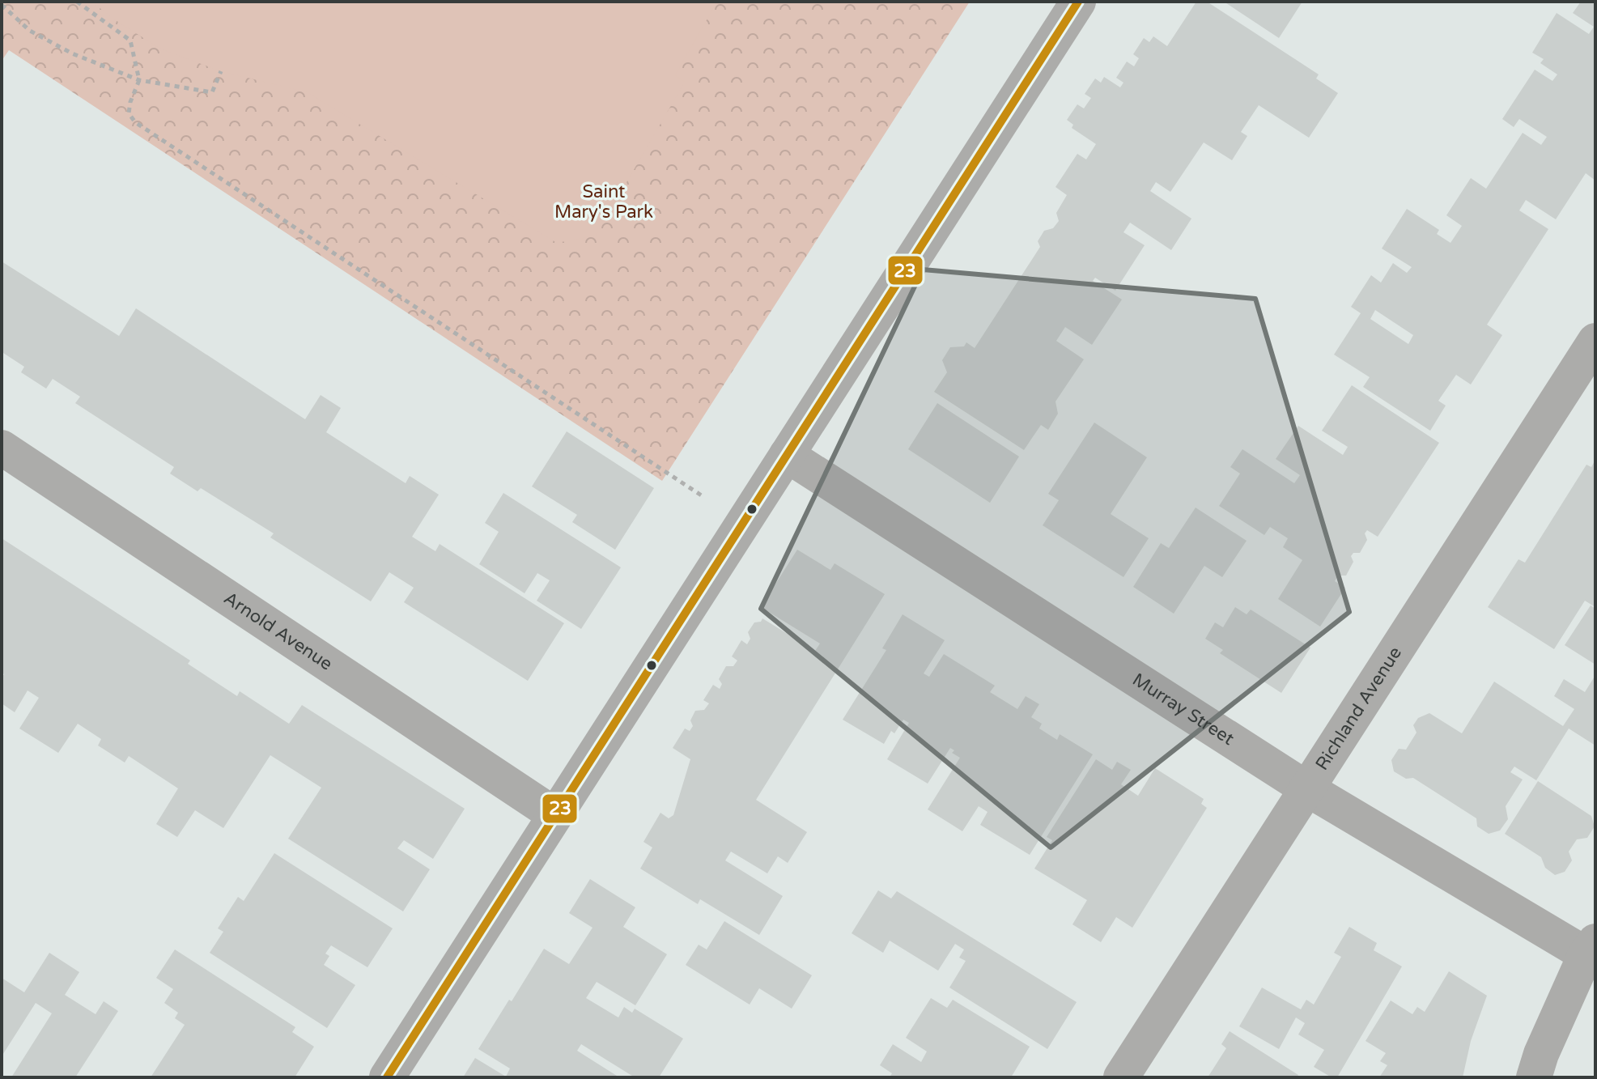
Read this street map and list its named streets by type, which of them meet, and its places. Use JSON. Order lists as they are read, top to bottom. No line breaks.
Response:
{"streets":{"street":["Arnold Avenue","Murray Street","Richland Avenue"]},"crossings":[["Murray Street","Richland Avenue"]],"parks":["Saint Mary's Park"],"lines":["transit line 23"]}
